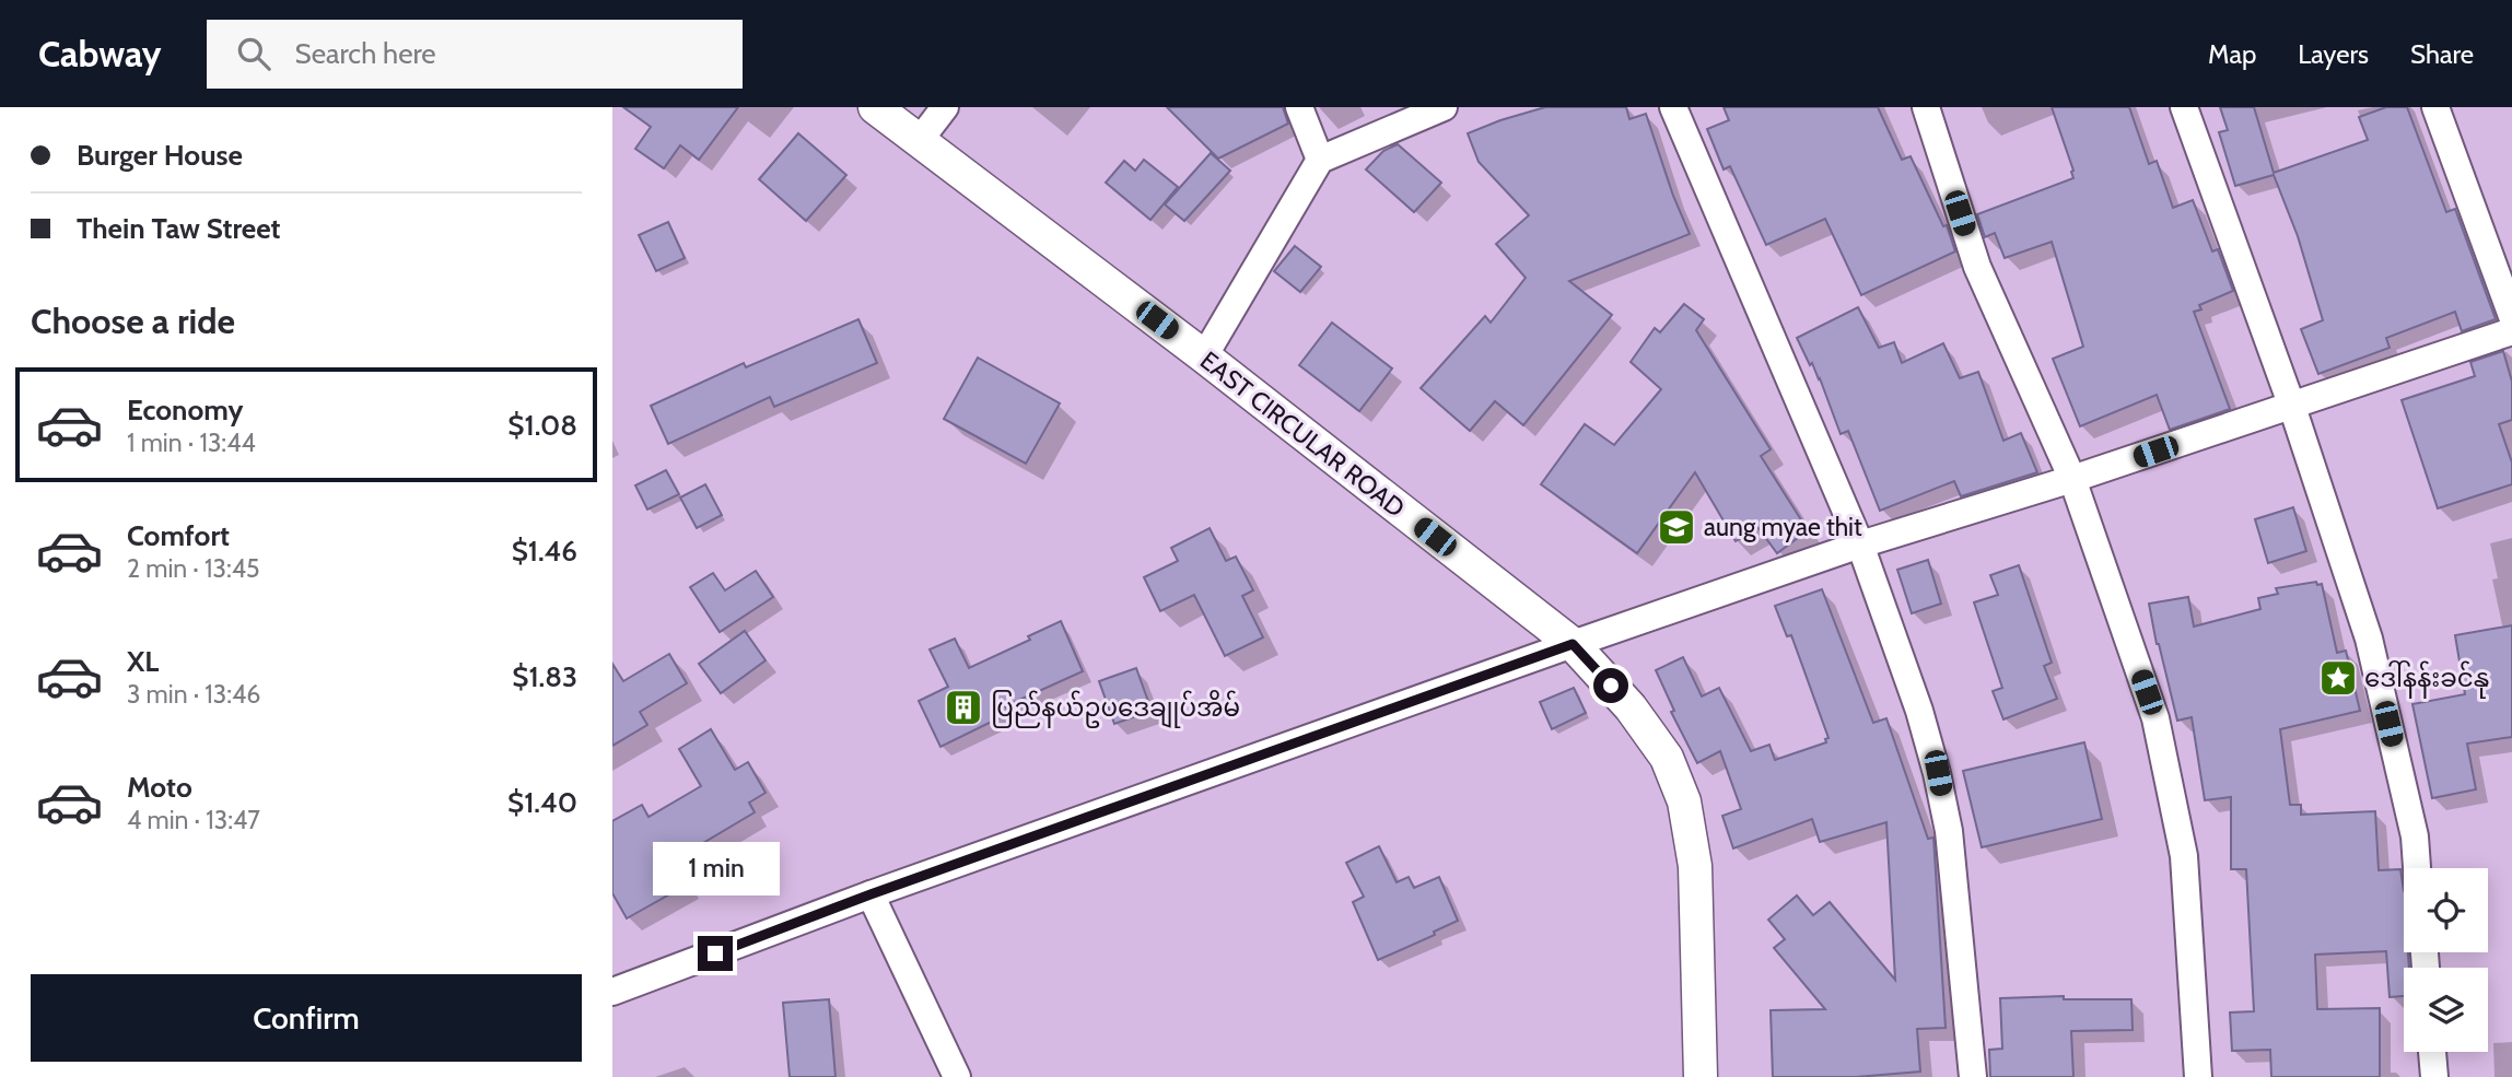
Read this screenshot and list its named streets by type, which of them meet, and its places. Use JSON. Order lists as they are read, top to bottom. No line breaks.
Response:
{"streets":{"street":["EAST CIRCULAR ROAD"]},"places":{"school or university":["aung myae thit"],"place":["ဒေါ်နန်းခင်နု"],"building":["ပြည်နယ်ဥပဒေချုပ်အိမ်"]},"page":{"header":"Cabway","search":"Search here","nav":["Map","Layers","Share"],"banner":["Burger House","Thein Taw Street"],"heading":"Choose a ride","list":[{"name":"Economy","note":"1 min · 13:44","value":"$1.08"},{"name":"Comfort","note":"2 min · 13:45","value":"$1.46"},{"name":"XL","note":"3 min · 13:46","value":"$1.83"},{"name":"Moto","note":"4 min · 13:47","value":"$1.40"}],"bubble":"1 min","buttons":"Confirm"}}
